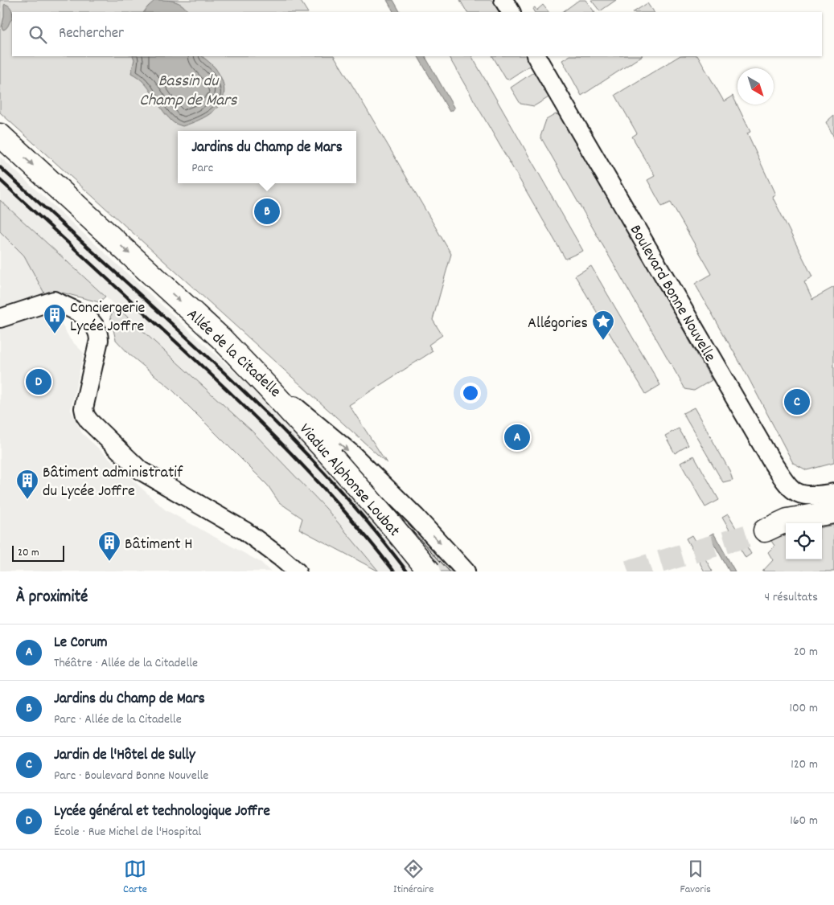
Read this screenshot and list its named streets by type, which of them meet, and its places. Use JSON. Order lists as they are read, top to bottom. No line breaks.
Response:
{"streets":{"street":["Boulevard Bonne Nouvelle","Allée de la Citadelle","Viaduc Alphonse Loubat"]},"crossings":[["Allée de la Citadelle","Viaduc Alphonse Loubat"]],"one_way":["Allée de la Citadelle"],"water":["Bassin du Champ de Mars"],"places":{"building":["Conciergerie Lycée Joffre","Bâtiment administratif du Lycée Joffre","Bâtiment H"],"place":["Allégories"]},"scale_bar":"20 m","north":"bottom right","page":{"search":"Rechercher","popup":["Jardins du Champ de Mars","Parc"],"pins":["B","D","C","A"],"scale":"20 m","heading":["À proximité","4 résultats"],"list":[{"mark":"A","name":"Le Corum","note":"Théâtre · Allée de la Citadelle","value":"20 m"},{"mark":"B","name":"Jardins du Champ de Mars","note":"Parc · Allée de la Citadelle","value":"100 m"},{"mark":"C","name":"Jardin de l'Hôtel de Sully","note":"Parc · Boulevard Bonne Nouvelle","value":"120 m"},{"mark":"D","name":"Lycée général et technologique Joffre","note":"École · Rue Michel de l'Hospital","value":"160 m"}],"nav":["Carte","Itinéraire","Favoris"]}}
